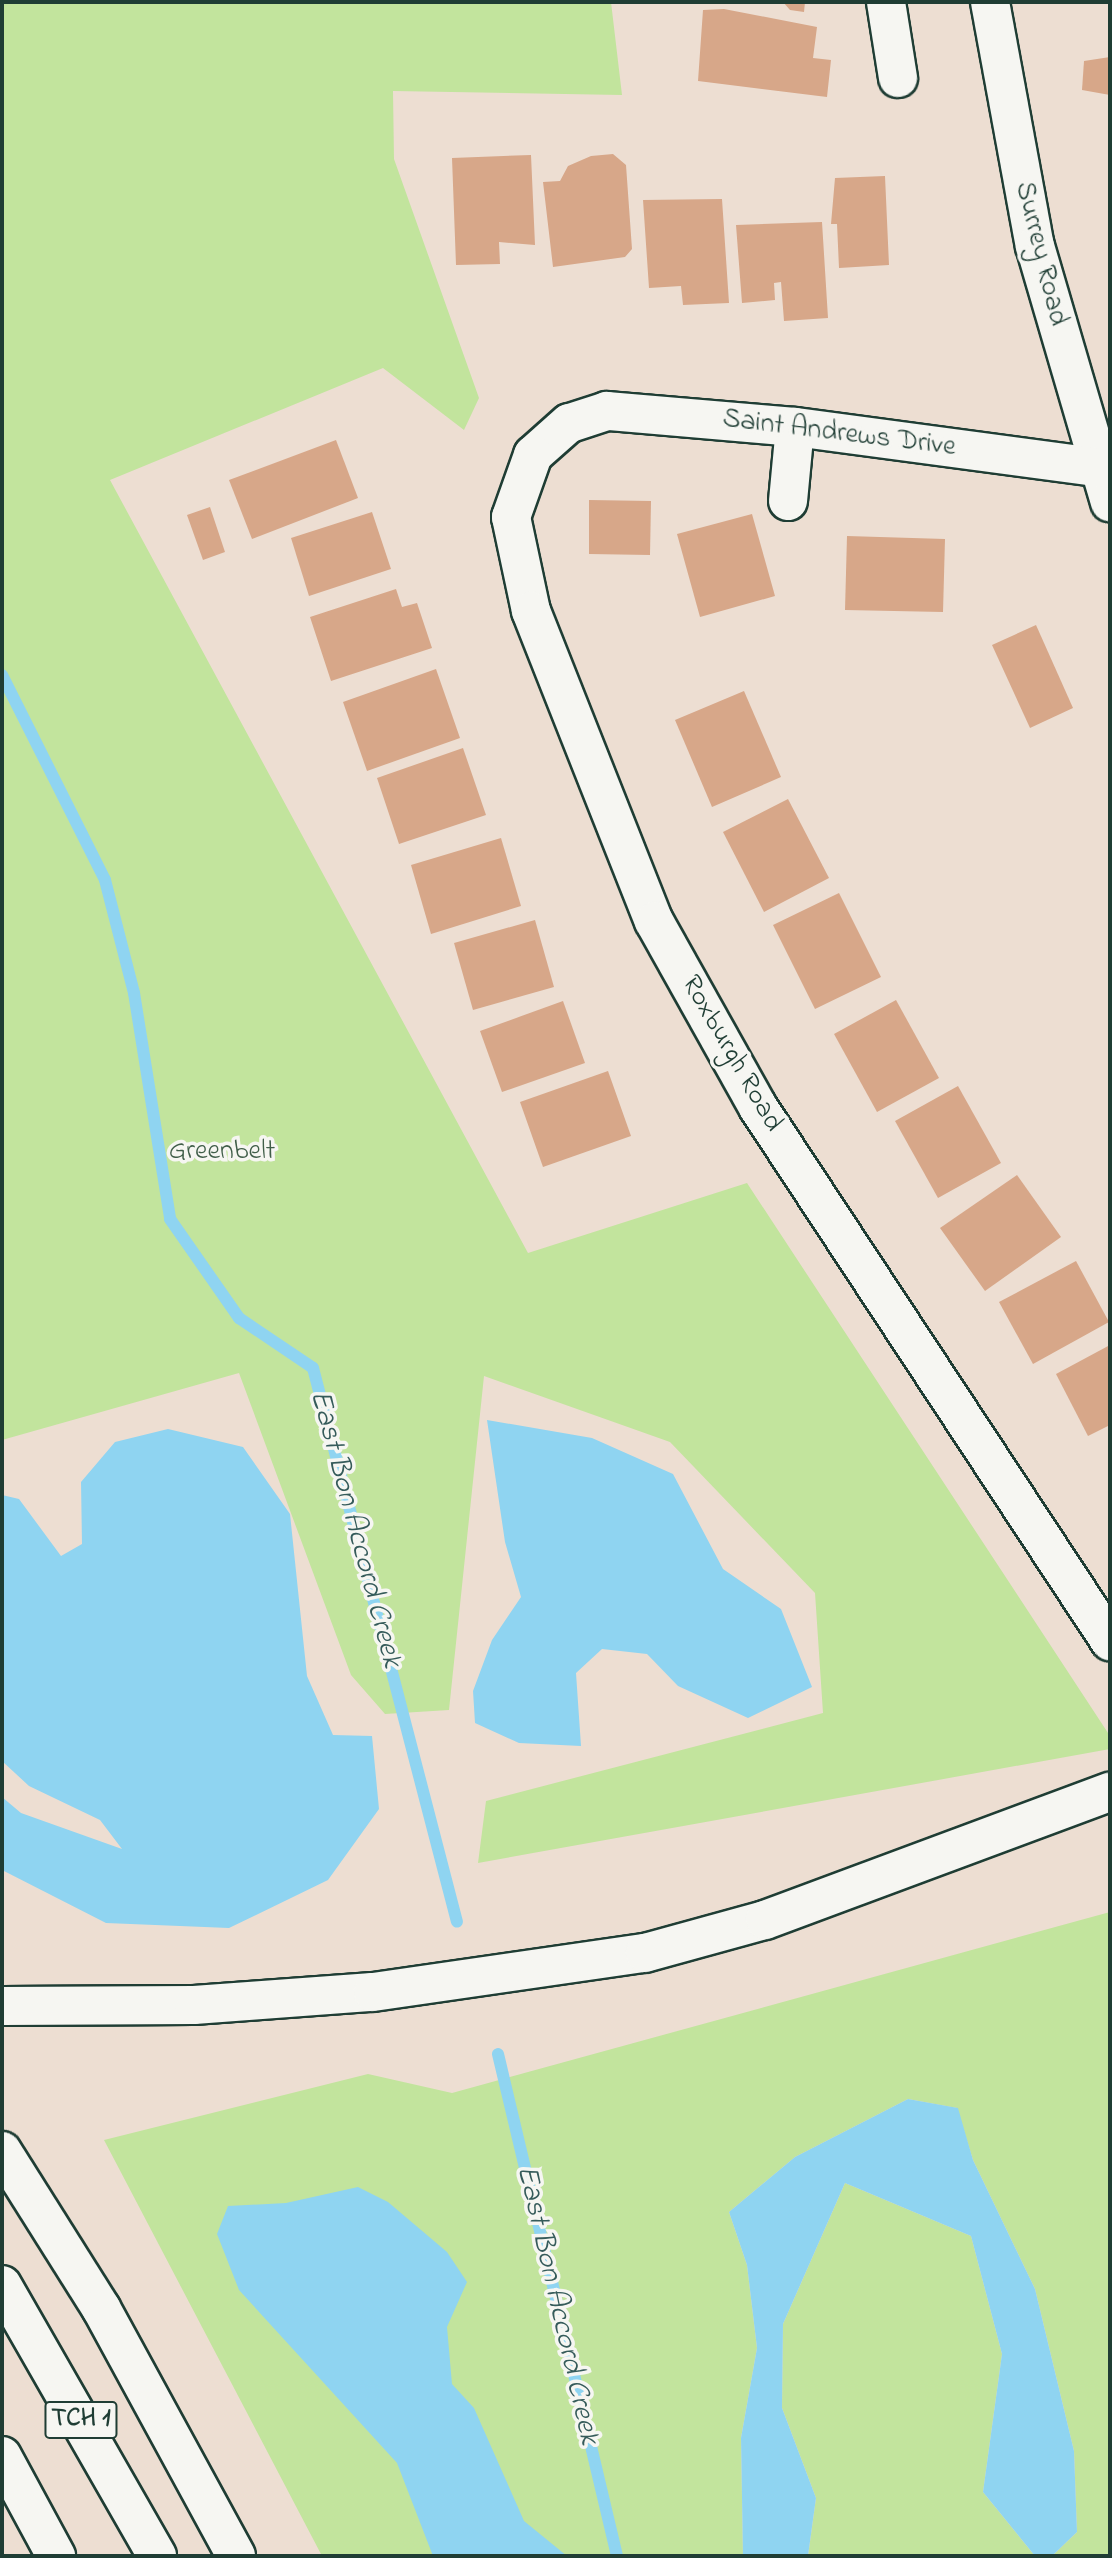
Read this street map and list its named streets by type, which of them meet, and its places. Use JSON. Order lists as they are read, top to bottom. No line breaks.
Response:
{"streets":{"main road":["Surrey Road","Saint Andrews Drive","Roxburgh Road","TCH 1"]},"crossings":[["Surrey Road","Saint Andrews Drive"],["Saint Andrews Drive","Roxburgh Road"]],"water":["East Bon Accord Creek"],"parks":["Greenbelt"]}
